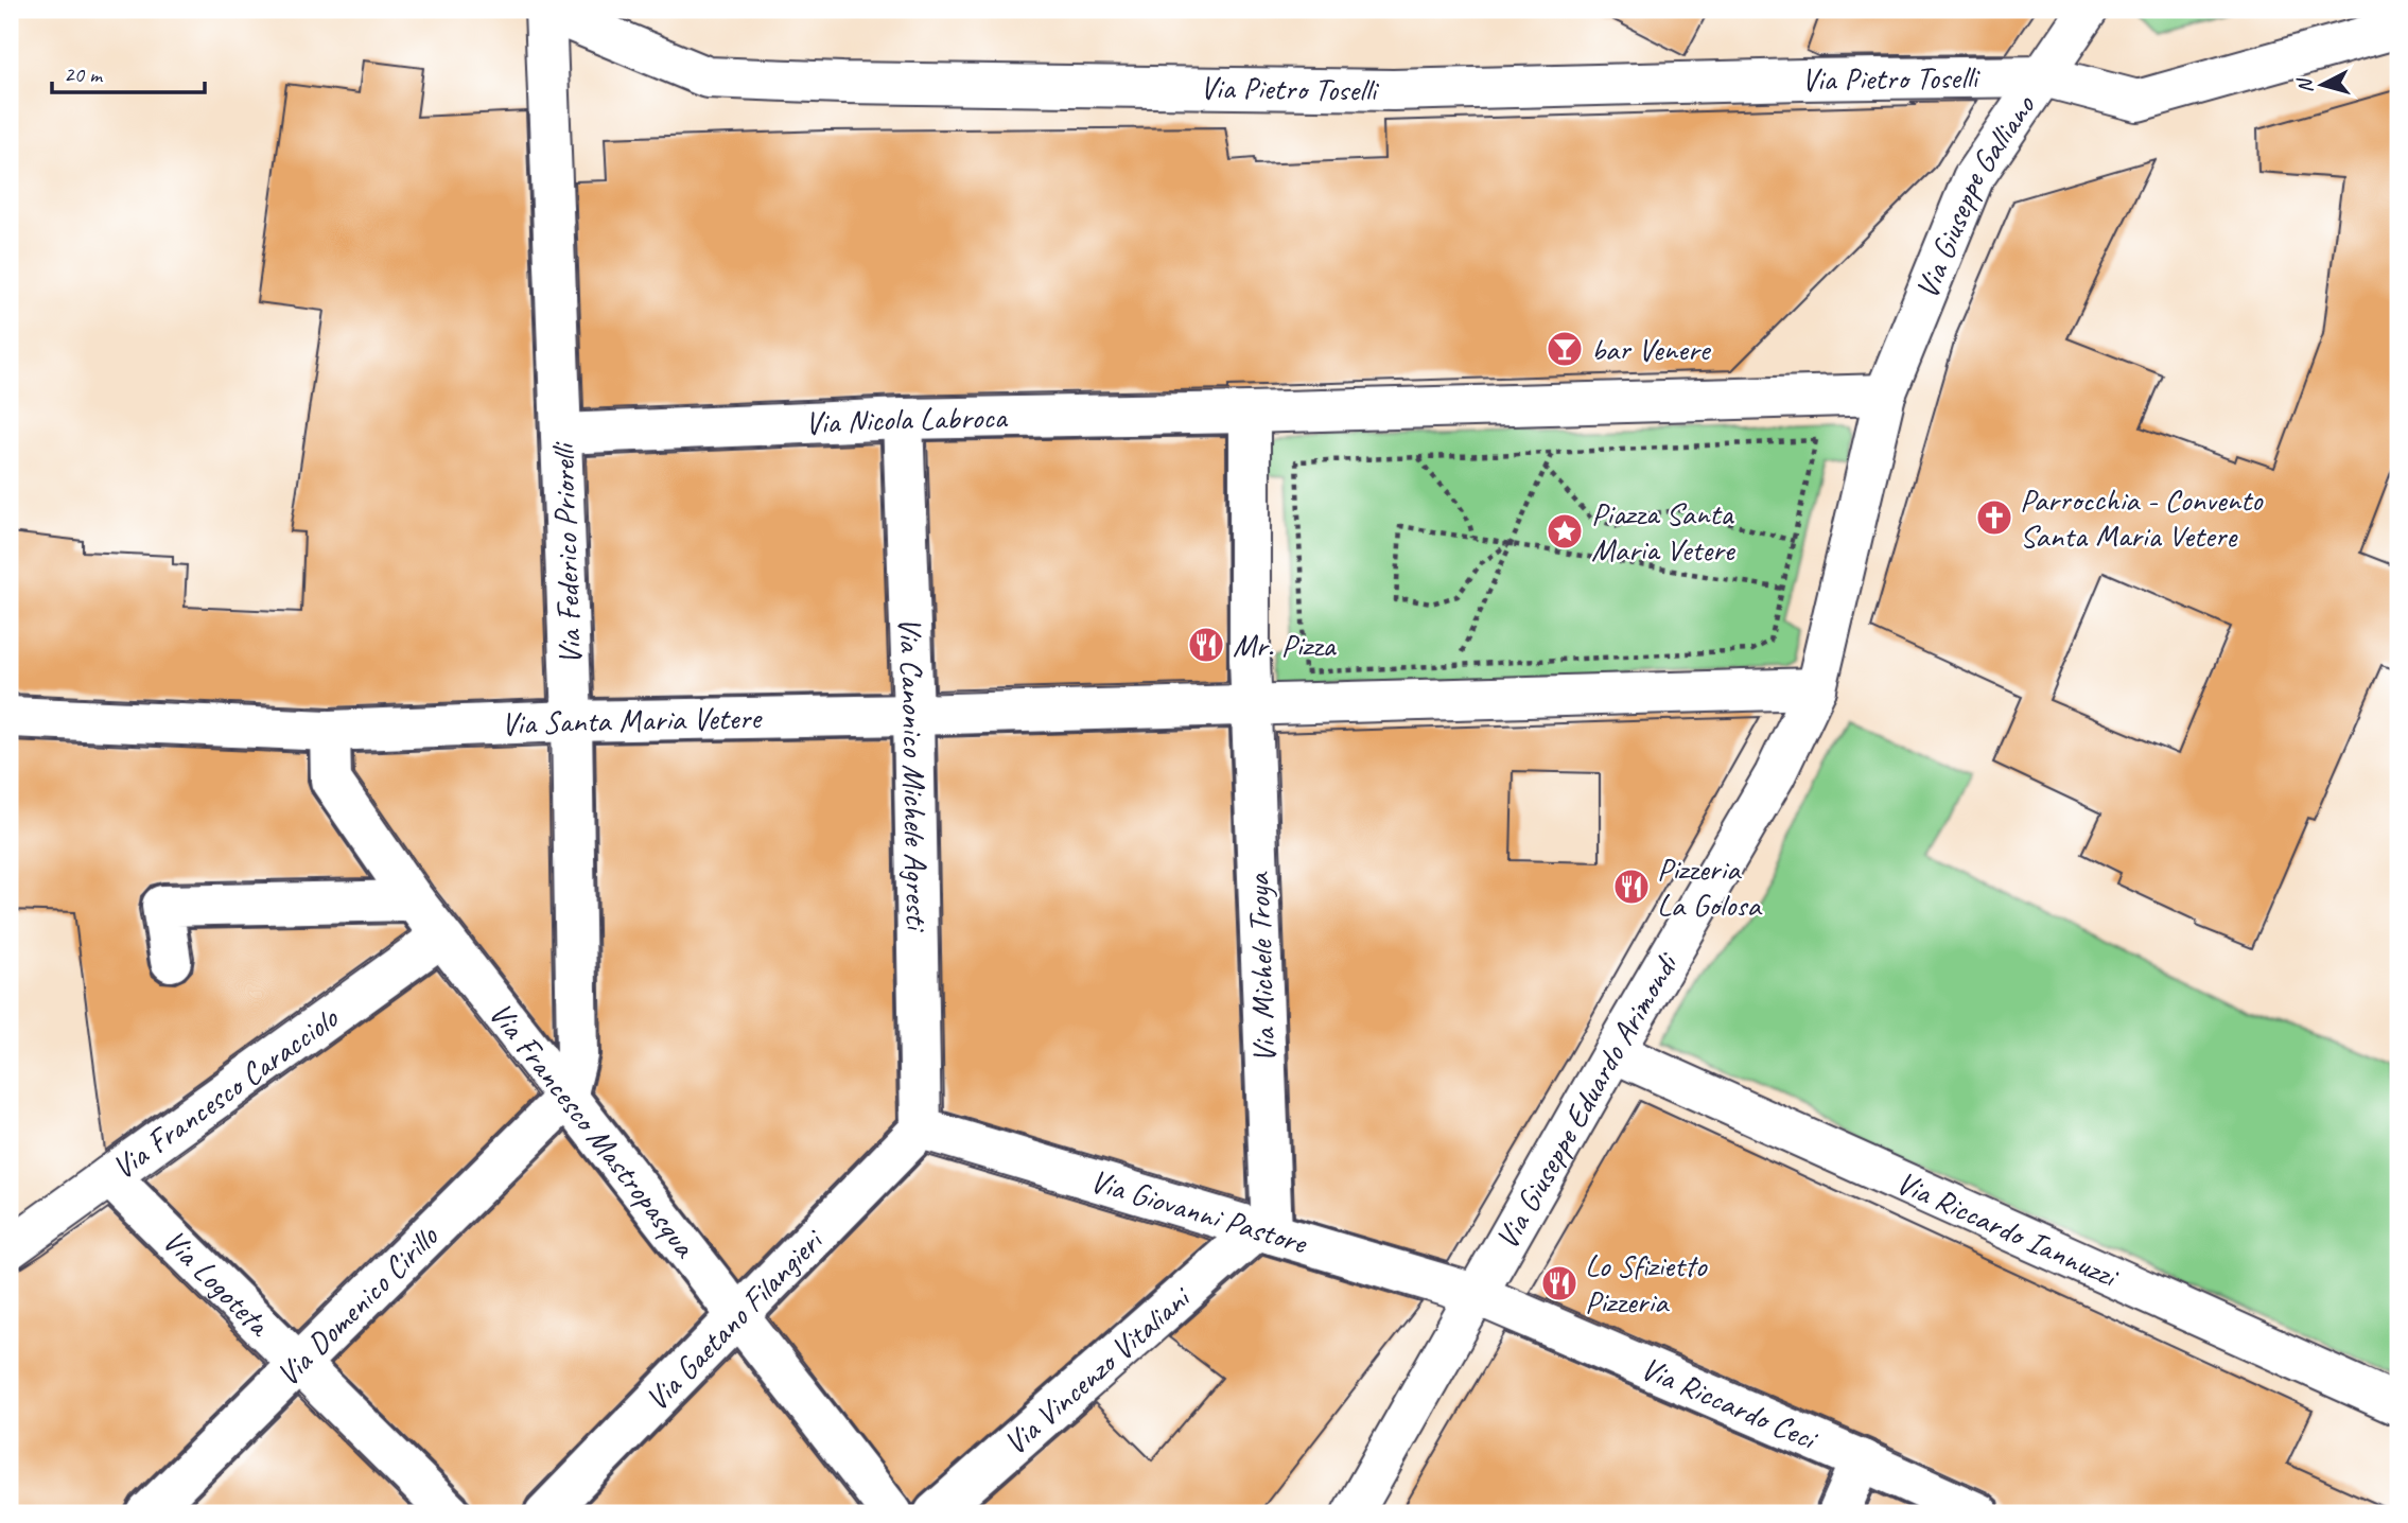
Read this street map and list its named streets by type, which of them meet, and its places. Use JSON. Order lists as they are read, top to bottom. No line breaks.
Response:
{"streets":{"street":["Via Pietro Toselli","Via Giuseppe Galliano","Via Nicola Labroca","Via Federico Priorelli","Via Santa Maria Vetere","Via Canonico Michele Agresti","Via Michele Troya","Via Francesco Caracciolo","Via Giuseppe Eduardo Arimondi","Via Francesco Mastropasqua","Via Giovanni Pastore","Via Riccardo Iannuzzi","Via Logoteta","Via Domenico Cirillo","Via Gaetano Filangieri","Via Vincenzo Vitaliani","Via Riccardo Ceci"]},"crossings":[["Via Pietro Toselli","Via Giuseppe Galliano"],["Via Pietro Toselli","Via Federico Priorelli"],["Via Nicola Labroca","Via Federico Priorelli"],["Via Nicola Labroca","Via Canonico Michele Agresti"],["Via Federico Priorelli","Via Santa Maria Vetere"],["Via Federico Priorelli","Via Francesco Mastropasqua"],["Via Federico Priorelli","Via Domenico Cirillo"],["Via Santa Maria Vetere","Via Canonico Michele Agresti"],["Via Santa Maria Vetere","Via Michele Troya"],["Via Santa Maria Vetere","Via Francesco Mastropasqua"],["Via Canonico Michele Agresti","Via Giovanni Pastore"],["Via Canonico Michele Agresti","Via Gaetano Filangieri"],["Via Michele Troya","Via Giovanni Pastore"],["Via Michele Troya","Via Vincenzo Vitaliani"],["Via Francesco Caracciolo","Via Francesco Mastropasqua"],["Via Francesco Caracciolo","Via Logoteta"],["Via Giuseppe Eduardo Arimondi","Via Giovanni Pastore"],["Via Giuseppe Eduardo Arimondi","Via Riccardo Iannuzzi"],["Via Giuseppe Eduardo Arimondi","Via Riccardo Ceci"],["Via Francesco Mastropasqua","Via Domenico Cirillo"],["Via Francesco Mastropasqua","Via Gaetano Filangieri"],["Via Giovanni Pastore","Via Gaetano Filangieri"],["Via Giovanni Pastore","Via Vincenzo Vitaliani"],["Via Giovanni Pastore","Via Riccardo Ceci"],["Via Logoteta","Via Domenico Cirillo"]],"places":{"bar":["bar Venere"],"church":["Parrocchia - Convento Santa Maria Vetere"],"place":["Piazza Santa Maria Vetere"],"restaurant":["Mr. Pizza","Pizzeria La Golosa","Lo Sfizietto Pizzeria"]},"scale_bar":"20 m","north":"left"}
